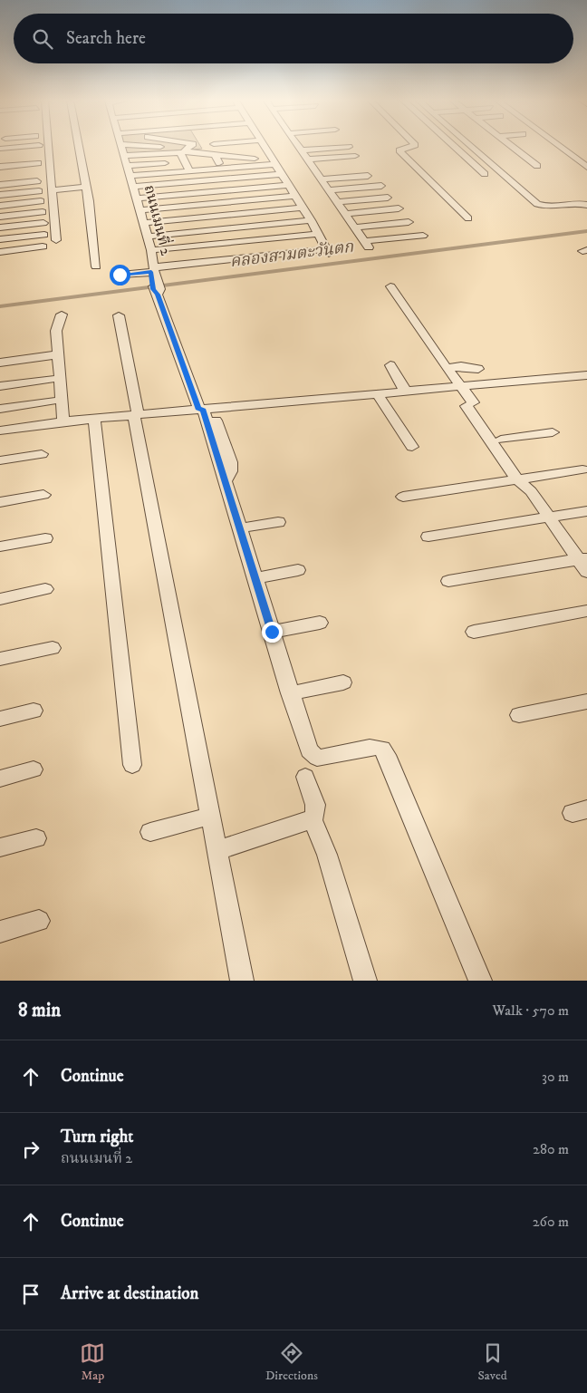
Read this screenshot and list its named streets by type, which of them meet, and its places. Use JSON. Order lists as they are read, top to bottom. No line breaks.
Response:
{"streets":{"street":["ถนนเมนที่ 2"]},"water":["คลองสามตะวันตก"],"page":{"search":"Search here","heading":["8 min","Walk · 570 m"],"list":[["Continue","30 m"],["Turn right","ถนนเมนที่ 2","280 m"],["Continue","260 m"],"Arrive at destination"],"nav":["Map","Directions","Saved"]}}
